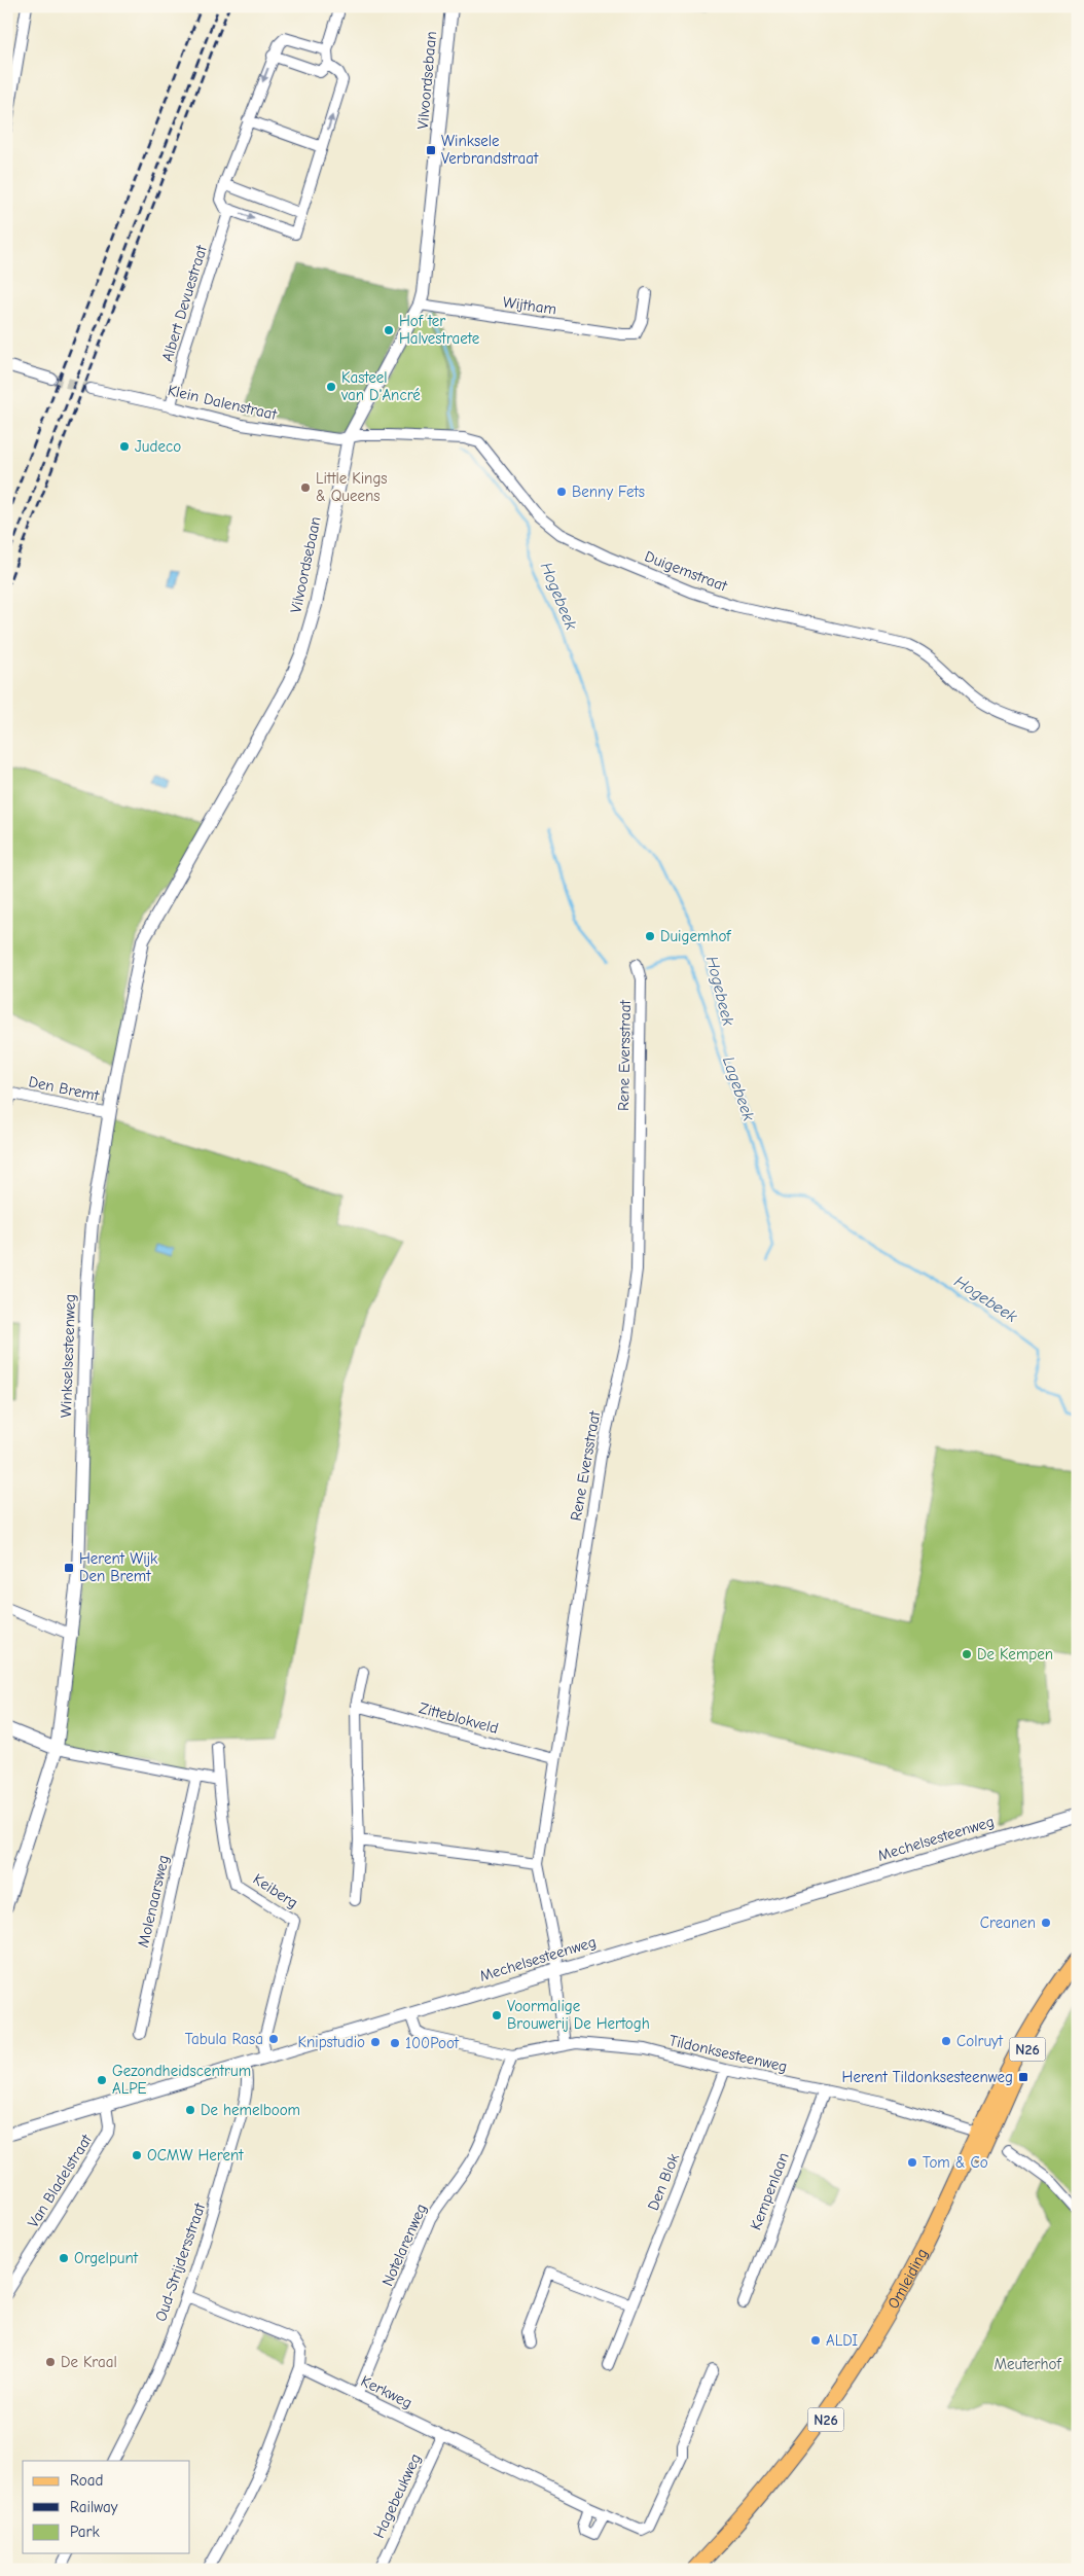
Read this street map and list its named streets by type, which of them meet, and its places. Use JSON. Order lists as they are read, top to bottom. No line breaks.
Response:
{"streets":{"main road":["N26","Omleiding"],"street":["Vilvoordsebaan","Albert Devuestraat","Wijtham","Klein Dalenstraat","Duigemstraat","Rene Eversstraat","Den Bremt","Winkselsesteenweg","Zitteblokveld","Mechelsesteenweg","Keiberg","Molenaarsweg","Tildonksesteenweg","Van Bladelstraat","Den Blok","Kempenlaan","Notelarenweg","Oud-Strijdersstraat","Kerkweg","Hagebeukweg"]},"crossings":[["Vilvoordsebaan","Wijtham"],["Vilvoordsebaan","Klein Dalenstraat"],["Vilvoordsebaan","Duigemstraat"],["Vilvoordsebaan","Winkselsesteenweg"],["Albert Devuestraat","Klein Dalenstraat"],["Klein Dalenstraat","Duigemstraat"],["Rene Eversstraat","Zitteblokveld"],["Rene Eversstraat","Mechelsesteenweg"],["Rene Eversstraat","Tildonksesteenweg"],["Den Bremt","Winkselsesteenweg"],["Mechelsesteenweg","Keiberg"],["Mechelsesteenweg","Tildonksesteenweg"],["Mechelsesteenweg","Van Bladelstraat"],["Mechelsesteenweg","Oud-Strijdersstraat"],["Tildonksesteenweg","Den Blok"],["Tildonksesteenweg","Kempenlaan"],["Tildonksesteenweg","Notelarenweg"],["Tildonksesteenweg","Omleiding"],["Notelarenweg","Kerkweg"],["Kerkweg","Hagebeukweg"]],"water":["Hogebeek","Lagebeek"],"parks":["Meuterhof"],"places":{"transit":["Winksele Verbrandstraat","Herent Wijk Den Bremt","Herent Tildonksesteenweg"],"other":["Hof ter Halvestraete","Kasteel van D'Ancré","Judeco","Little Kings & Queens","Benny Fets","Duigemhof","De Kempen","Creanen","Voormalige Brouwerij De Hertogh","Tabula Rasa","Colruyt","Knipstudio","100Poot","Gezondheidscentrum ALPE","De hemelboom","OCMW Herent","Tom & Co","Orgelpunt","ALDI","De Kraal"]},"legend":["Road","Railway","Park"]}
